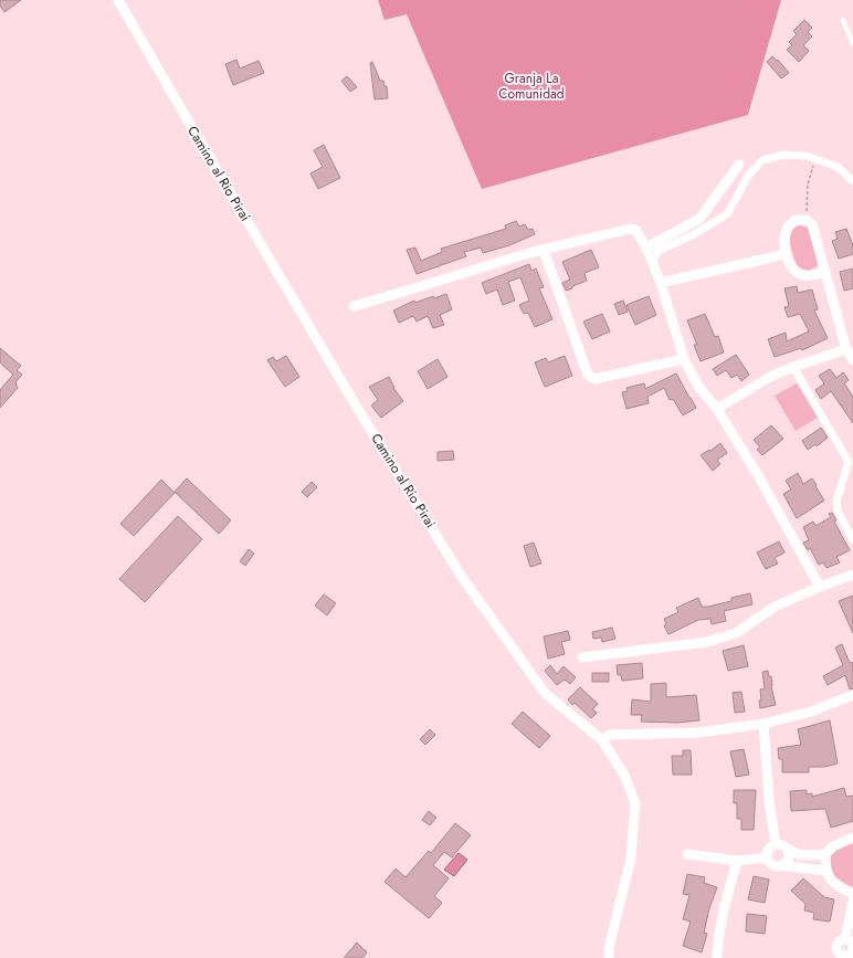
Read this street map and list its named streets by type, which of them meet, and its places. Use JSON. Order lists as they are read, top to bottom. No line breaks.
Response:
{"streets":{"street":["Camino al Rio Pirai"]},"parks":["Granja La Comunidad"]}
